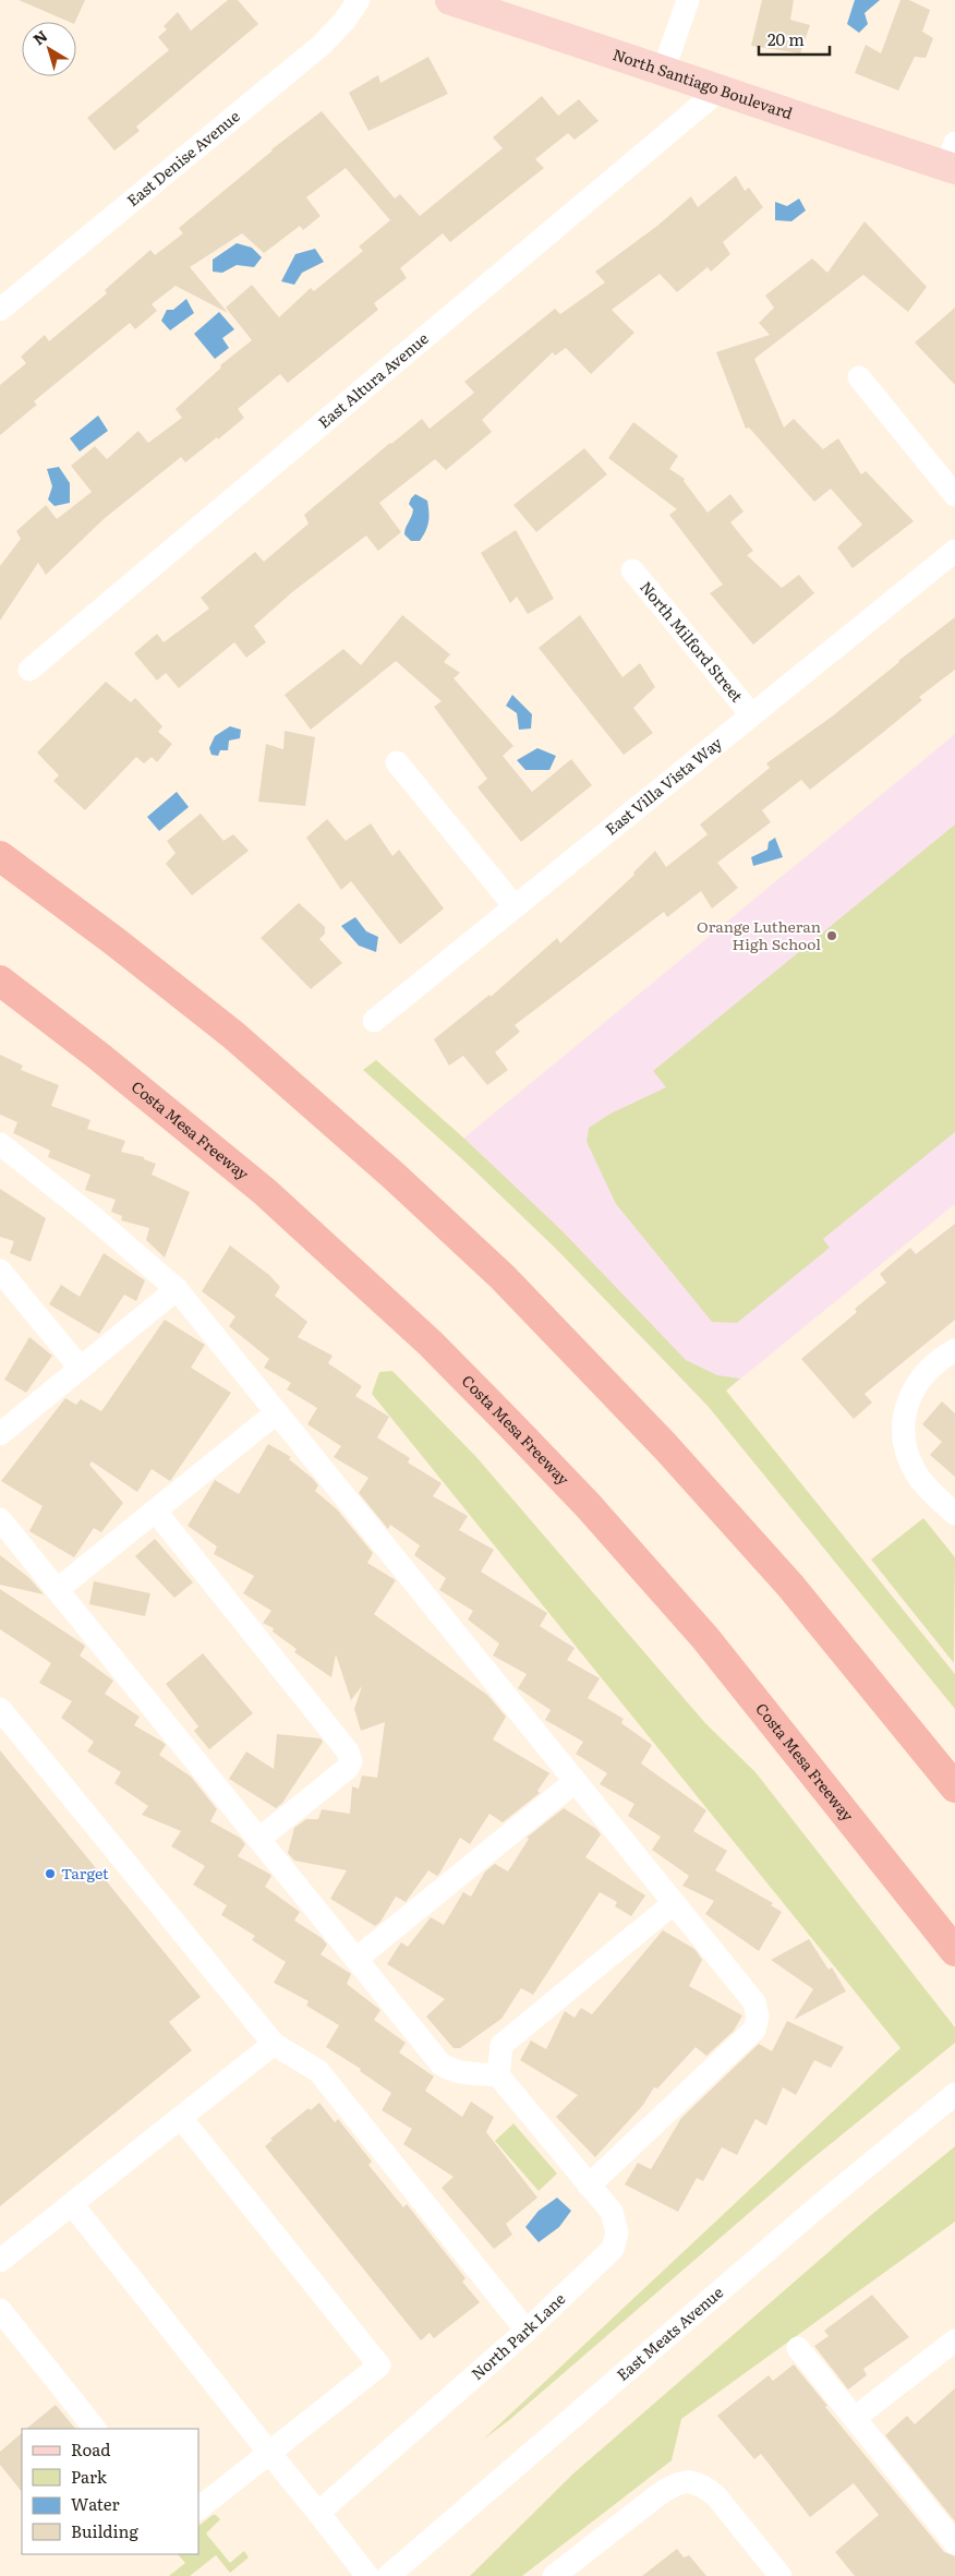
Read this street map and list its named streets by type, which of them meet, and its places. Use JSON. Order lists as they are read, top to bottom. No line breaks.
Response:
{"streets":{"highway":["Costa Mesa Freeway"],"main road":["North Santiago Boulevard"],"street":["East Denise Avenue","East Altura Avenue","North Milford Street","East Villa Vista Way","East Meats Avenue","North Park Lane"]},"crossings":[["North Santiago Boulevard","East Altura Avenue"],["North Milford Street","East Villa Vista Way"]],"places":["Orange Lutheran High School","Target"],"legend":["Road","Park","Water","Building"],"scale_bar":"20 m","north":"top left"}
